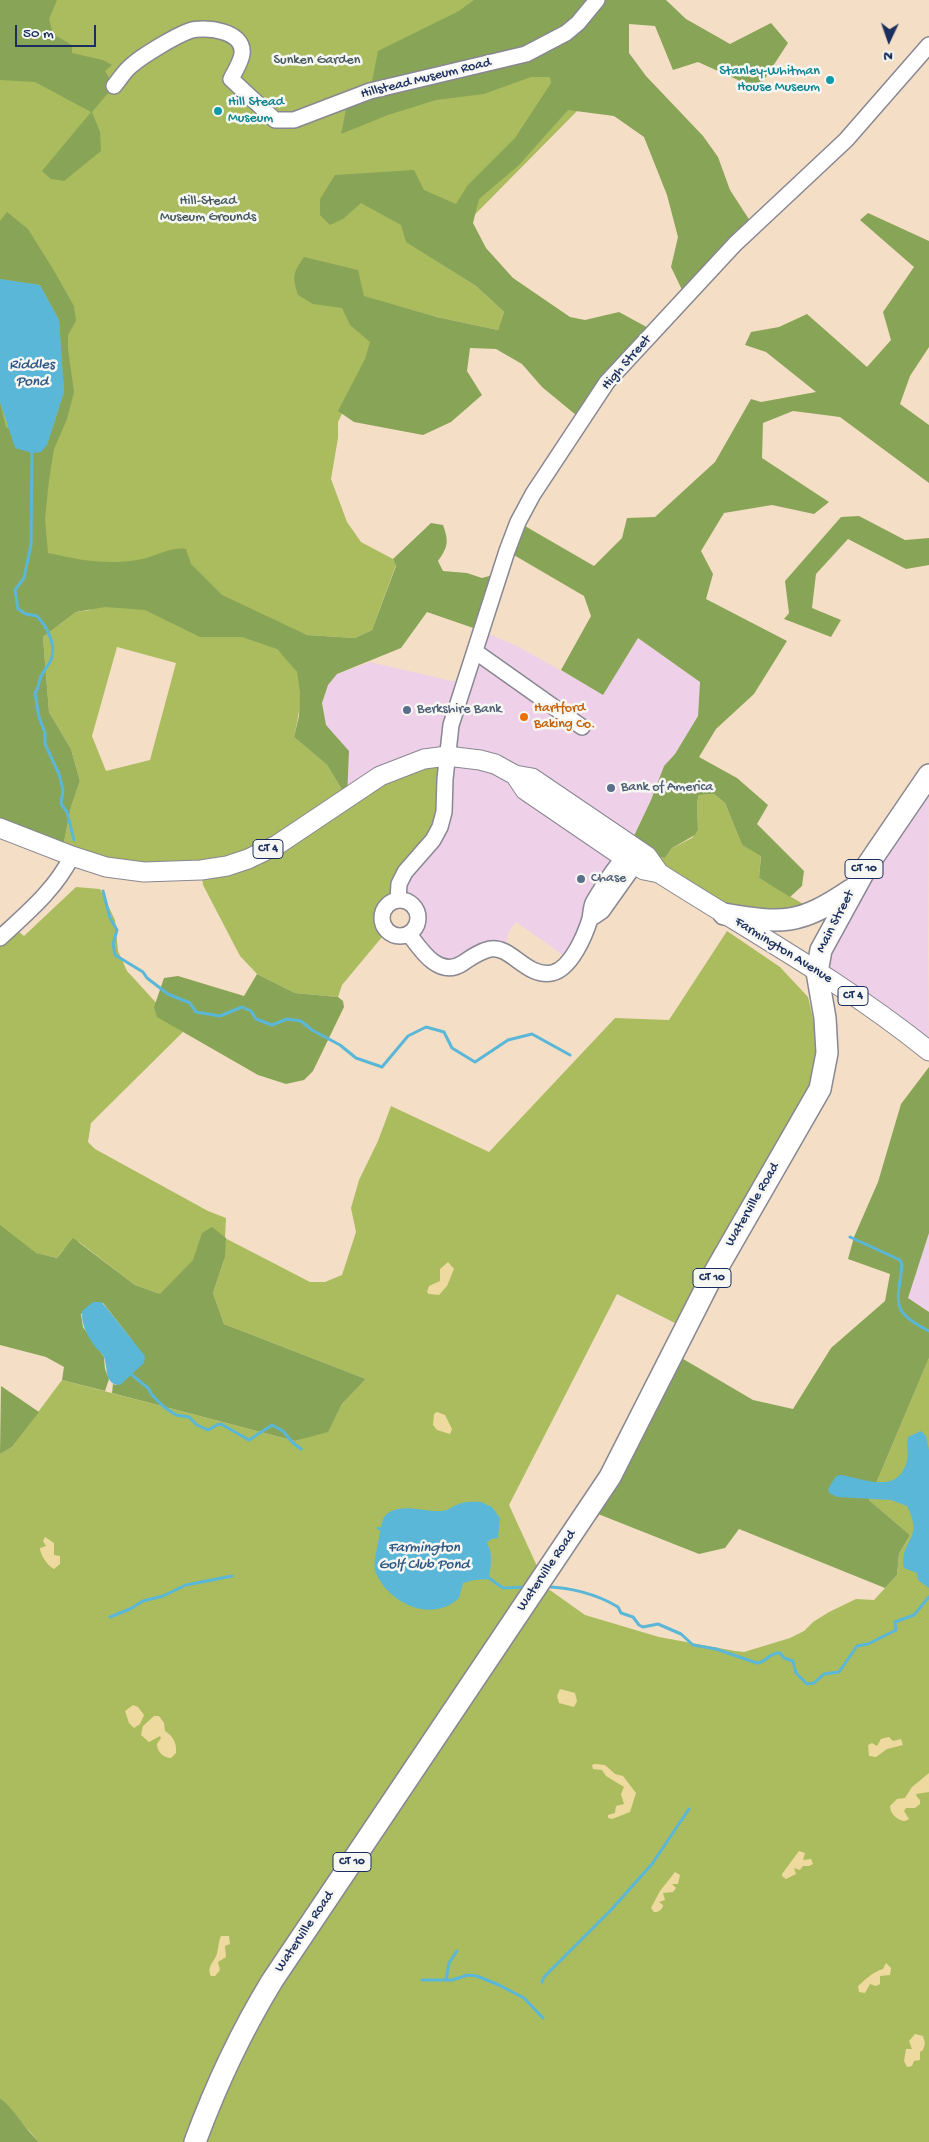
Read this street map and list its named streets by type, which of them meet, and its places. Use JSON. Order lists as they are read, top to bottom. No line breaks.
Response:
{"streets":{"highway":["CT 10","Main Street","Waterville Road"],"main road":["CT 4","Farmington Avenue"],"street":["Hillstead Museum Road","High Street"]},"crossings":[["High Street","Farmington Avenue"],["Main Street","Farmington Avenue"],["Main Street","Waterville Road"],["Farmington Avenue","Waterville Road"]],"water":["Riddles Pond","Farmington Golf Club Pond"],"parks":["Sunken Garden","Hill-Stead Museum Grounds"],"places":["Stanley-Whitman House Museum","Hill Stead Museum","Berkshire Bank","Hartford Baking Co.","Bank of America","Chase"],"scale_bar":"50 m","north":"bottom"}
